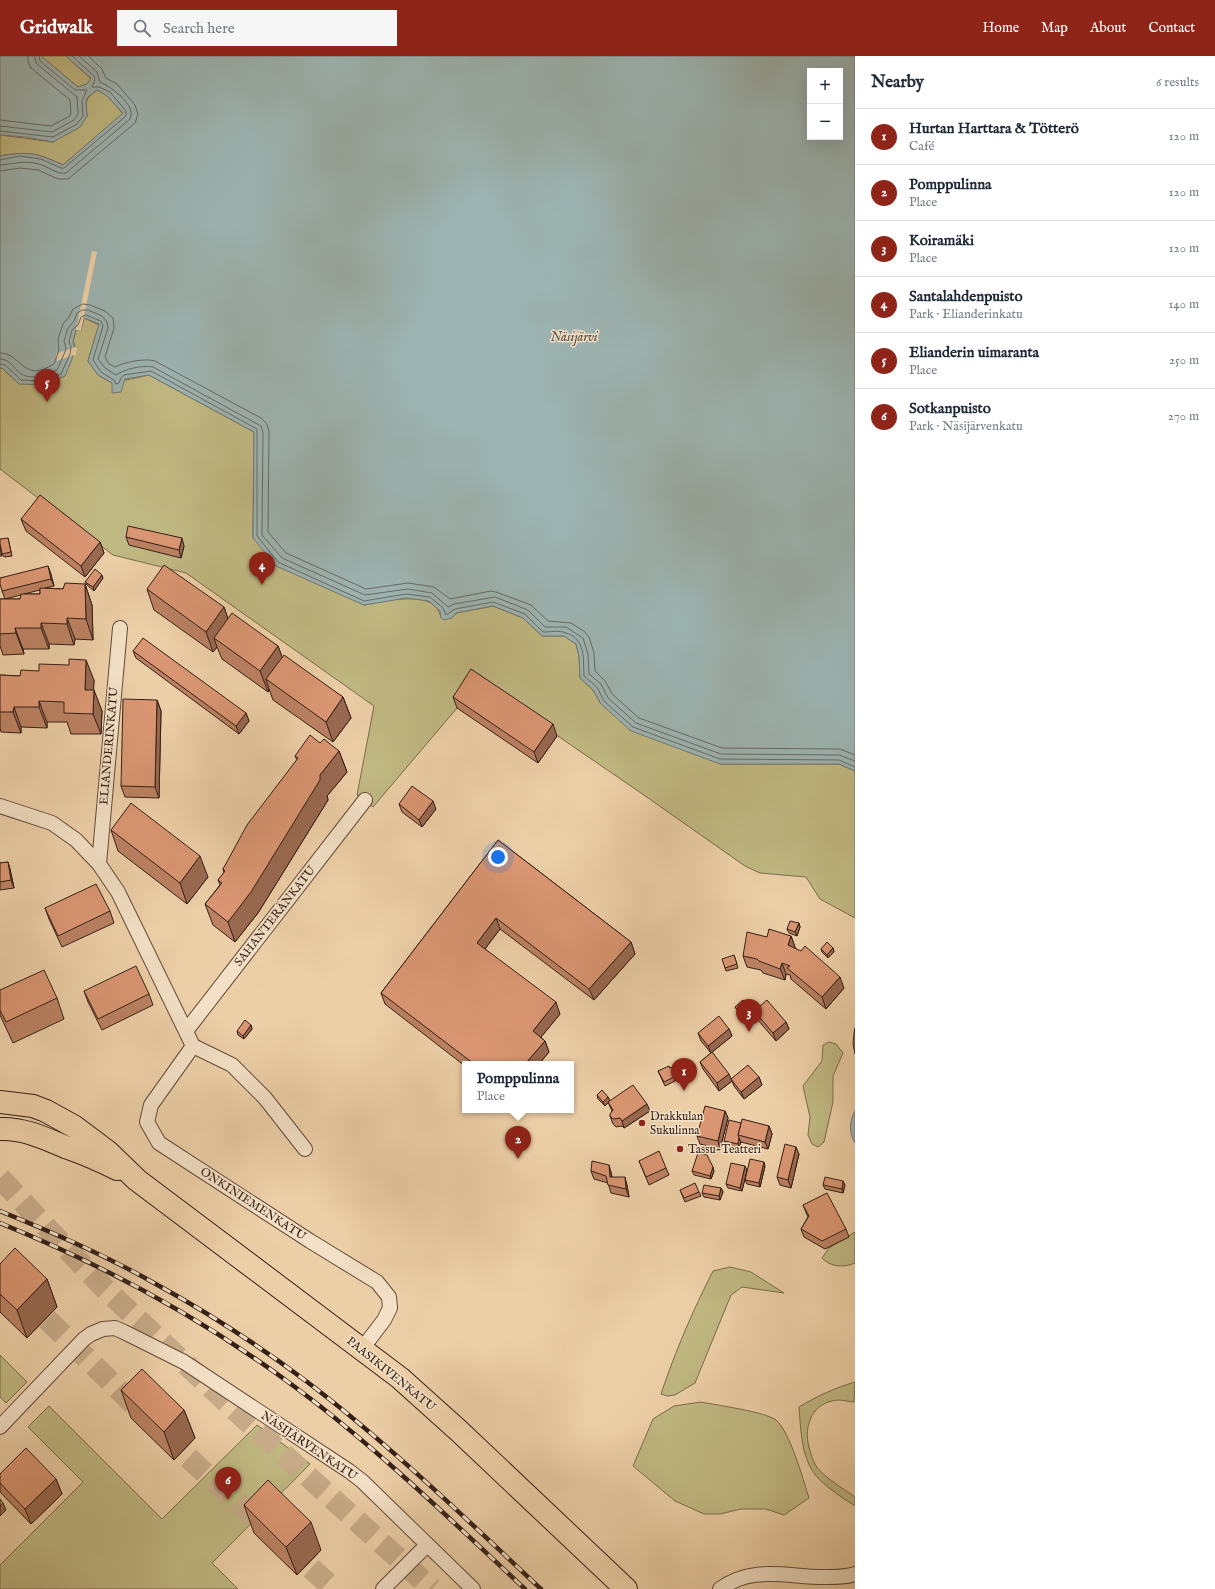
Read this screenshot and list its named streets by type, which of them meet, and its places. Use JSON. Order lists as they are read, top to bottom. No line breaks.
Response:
{"streets":{"main road":["PAASIKIVENKATU"],"street":["ELIANDERINKATU","SAHANTERÄNKATU","ONKINIEMENKATU","NÄSIJÄRVENKATU"]},"crossings":[["ONKINIEMENKATU","PAASIKIVENKATU"]],"water":["Näsijärvi"],"places":["Drakkulan Sukulinna","Tassu-Teatteri"],"page":{"header":"Gridwalk","search":"Search here","nav":["Home","Map","About","Contact"],"heading":["Nearby","6 results"],"map_buttons":["+","−"],"list":[{"mark":"1","name":"Hurtan Harttara & Tötterö","note":"Café","value":"120 m"},{"mark":"2","name":"Pomppulinna","note":"Place","value":"120 m"},{"mark":"3","name":"Koiramäki","note":"Place","value":"120 m"},{"mark":"4","name":"Santalahdenpuisto","note":"Park · Elianderinkatu","value":"140 m"},{"mark":"5","name":"Elianderin uimaranta","note":"Place","value":"250 m"},{"mark":"6","name":"Sotkanpuisto","note":"Park · Näsijärvenkatu","value":"270 m"}],"pins":["5","4","3","1","2","6"],"popup":["Pomppulinna","Place"]}}
